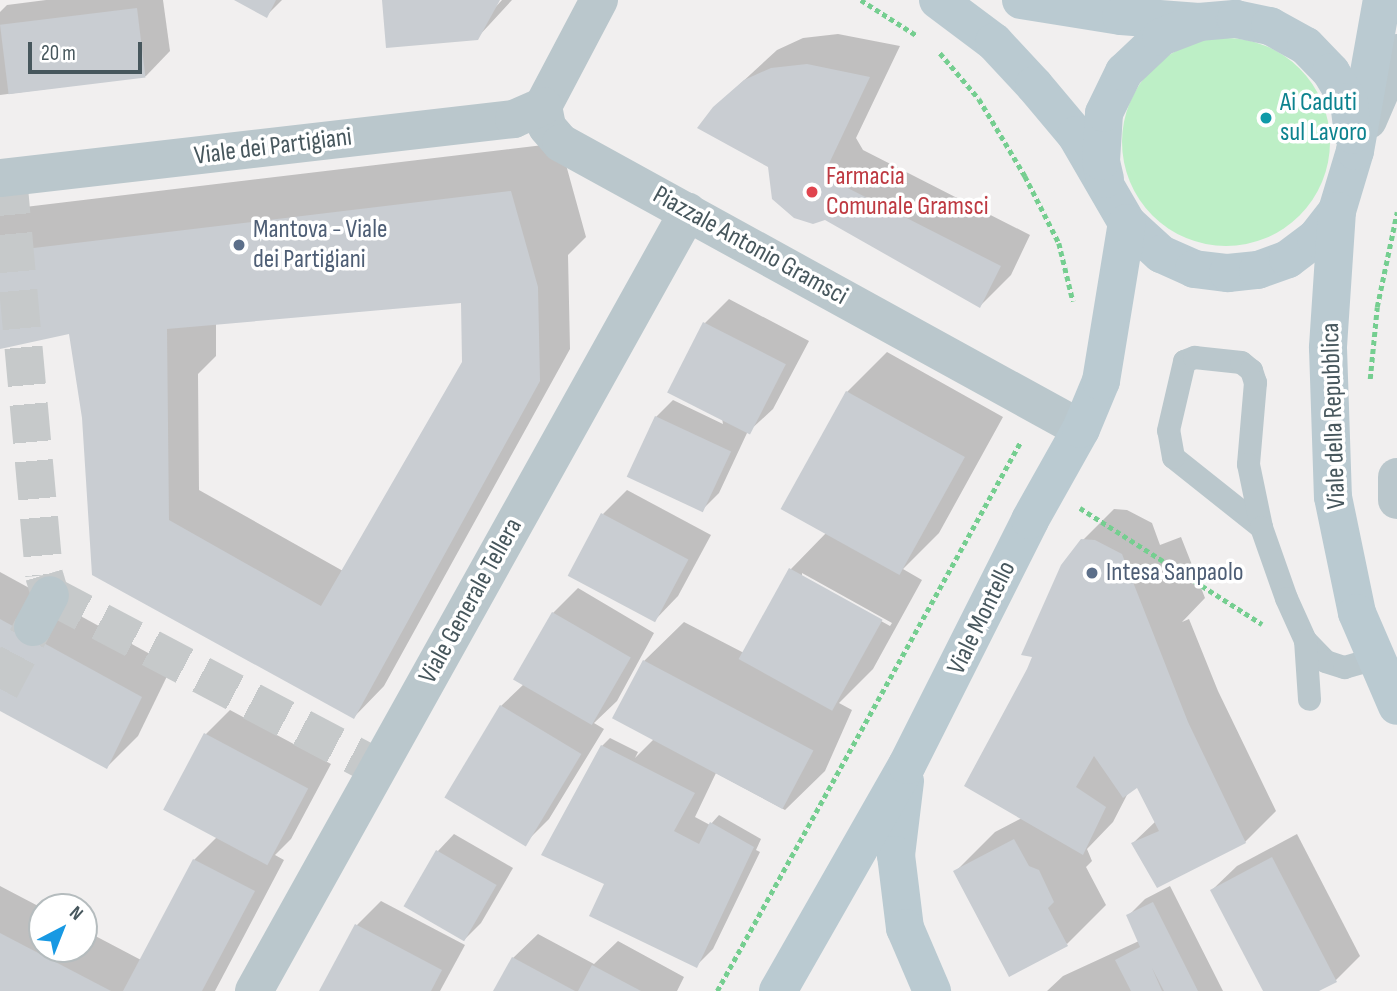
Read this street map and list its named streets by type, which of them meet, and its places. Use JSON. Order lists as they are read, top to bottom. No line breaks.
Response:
{"streets":{"main road":["Viale della Repubblica","Viale Montello"],"street":["Viale dei Partigiani","Piazzale Antonio Gramsci","Viale Generale Tellera"]},"crossings":[["Viale dei Partigiani","Piazzale Antonio Gramsci"],["Piazzale Antonio Gramsci","Viale Generale Tellera"],["Piazzale Antonio Gramsci","Viale Montello"]],"places":["Ai Caduti sul Lavoro","Farmacia Comunale Gramsci","Mantova - Viale dei Partigiani","Intesa Sanpaolo"],"scale_bar":"20 m","north":"top right"}
